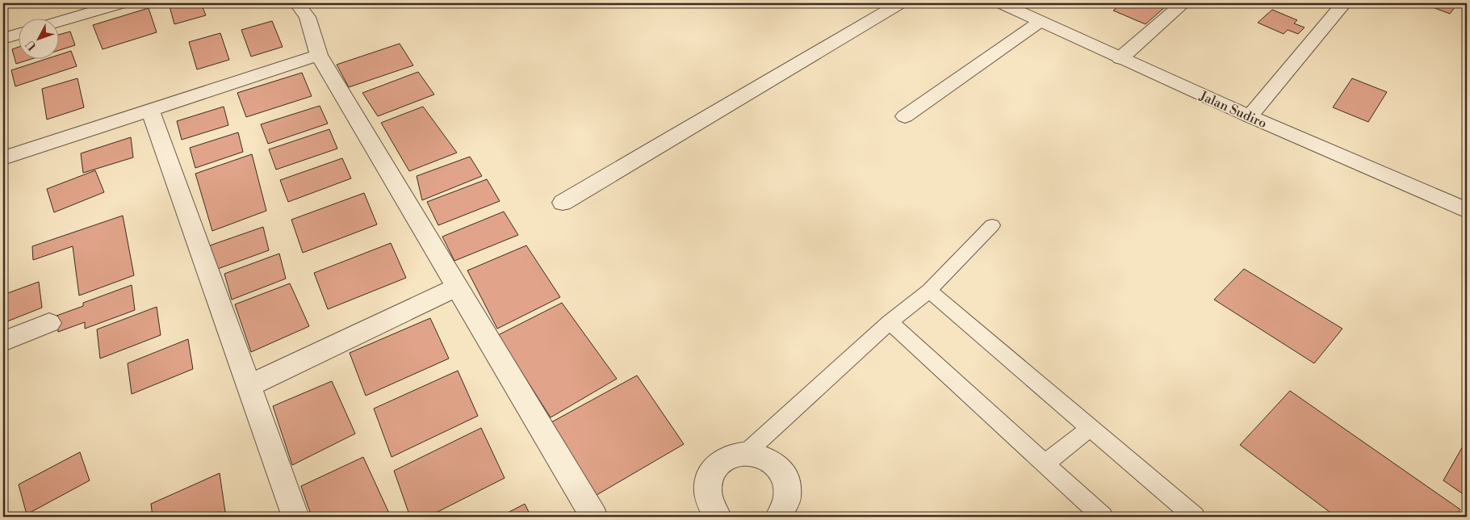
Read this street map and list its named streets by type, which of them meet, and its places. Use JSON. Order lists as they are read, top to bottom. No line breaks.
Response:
{"streets":{"street":["Jalan Sudiro"]},"north":"bottom left"}
